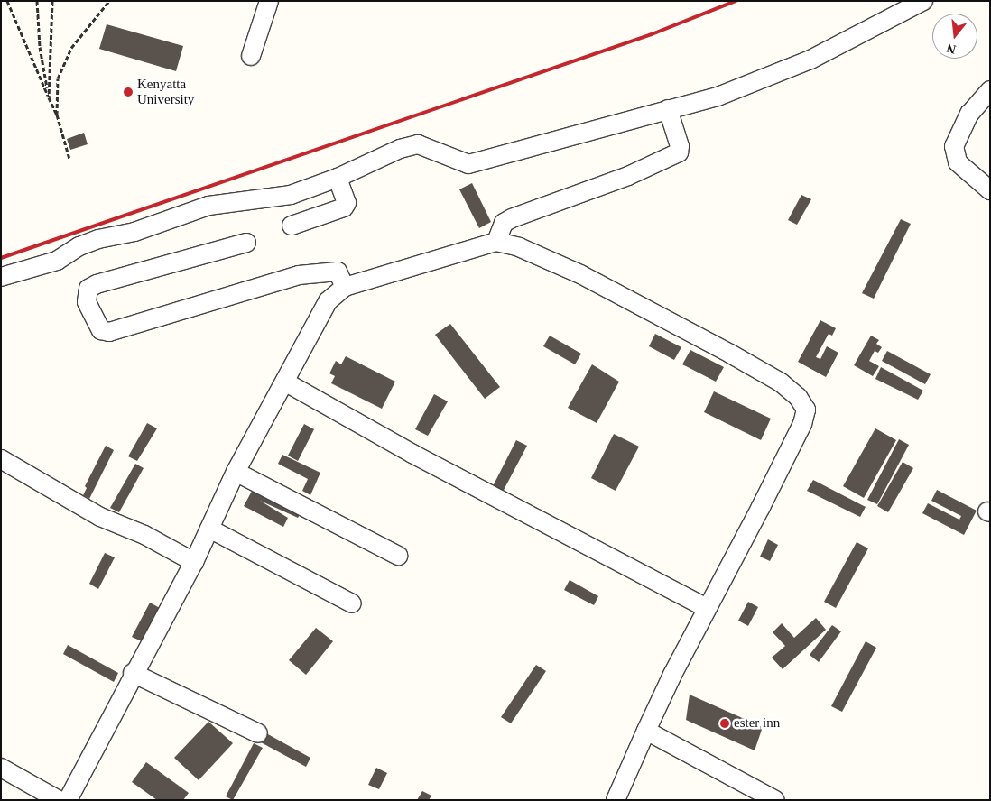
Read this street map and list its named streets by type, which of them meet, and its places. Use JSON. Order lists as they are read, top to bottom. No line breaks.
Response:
{"places":["Kenyatta University","ester inn"],"north":"bottom"}
